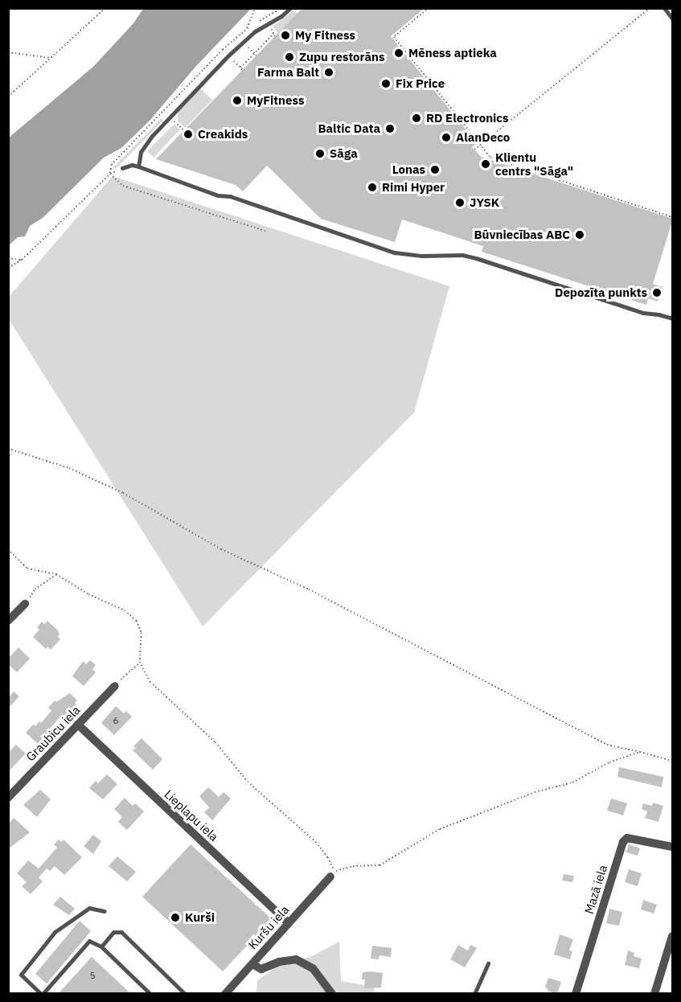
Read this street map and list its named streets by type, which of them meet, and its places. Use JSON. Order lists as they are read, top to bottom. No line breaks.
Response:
{"streets":{"street":["Graubicu iela","Lieplapu iela","Mazā iela","Kuršu iela"]},"crossings":[["Graubicu iela","Lieplapu iela"],["Lieplapu iela","Kuršu iela"]],"places":["My Fitness","Mēness aptieka","Zupu restorāns","Farma Balt","Fix Price","MyFitness","RD Electronics","Baltic Data","Creakids","AlanDeco","Sāga","Klientu centrs \"Sāga\"","Lonas","Rimi Hyper","JYSK","Būvniecības ABC","Depozīta punkts","Kurši"],"house_numbers":["6","5"]}
